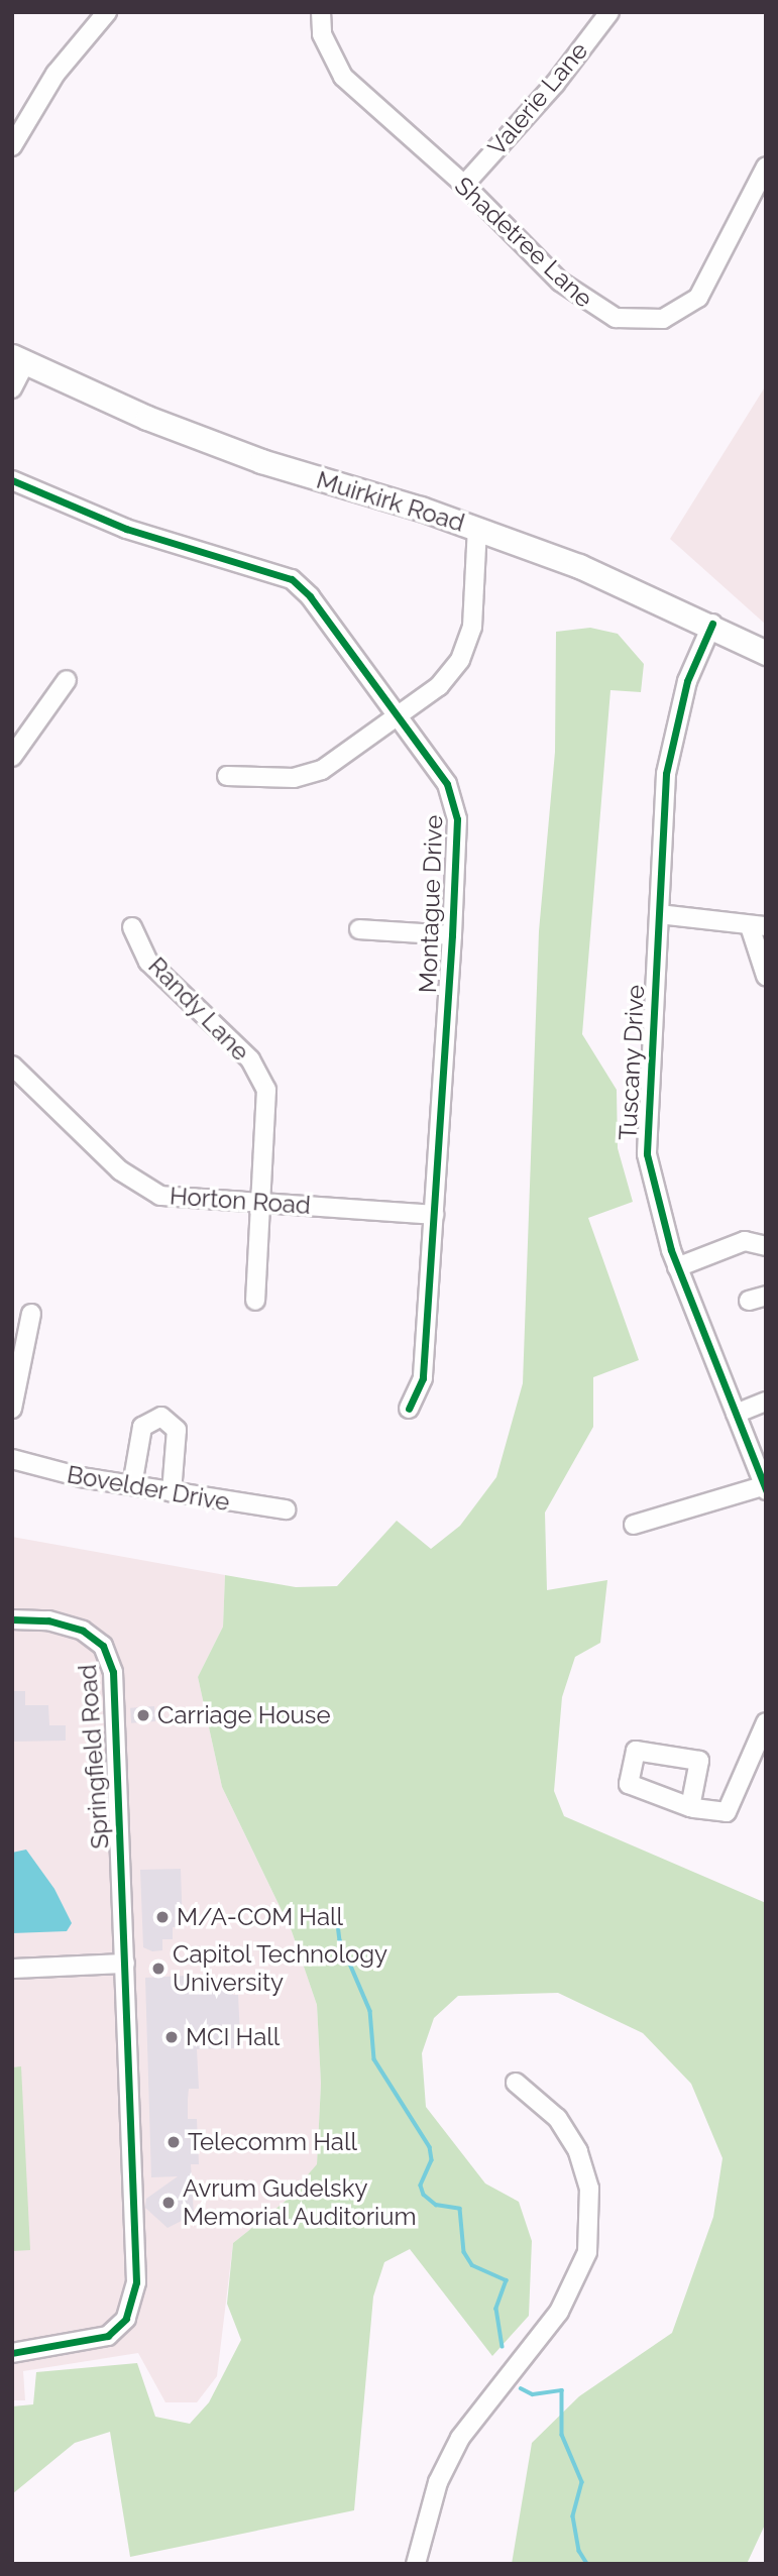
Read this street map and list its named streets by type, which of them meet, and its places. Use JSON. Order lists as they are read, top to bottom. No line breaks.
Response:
{"streets":{"main road":["Muirkirk Road"],"street":["Valerie Lane","Shadetree Lane","Montague Drive","Randy Lane","Tuscany Drive","Horton Road","Bovelder Drive","Springfield Road"]},"crossings":[["Valerie Lane","Shadetree Lane"],["Muirkirk Road","Tuscany Drive"],["Montague Drive","Horton Road"],["Randy Lane","Horton Road"]],"places":["Carriage House","M/A-COM Hall","Capitol Technology University","MCI Hall","Telecomm Hall","Avrum Gudelsky Memorial Auditorium"]}
